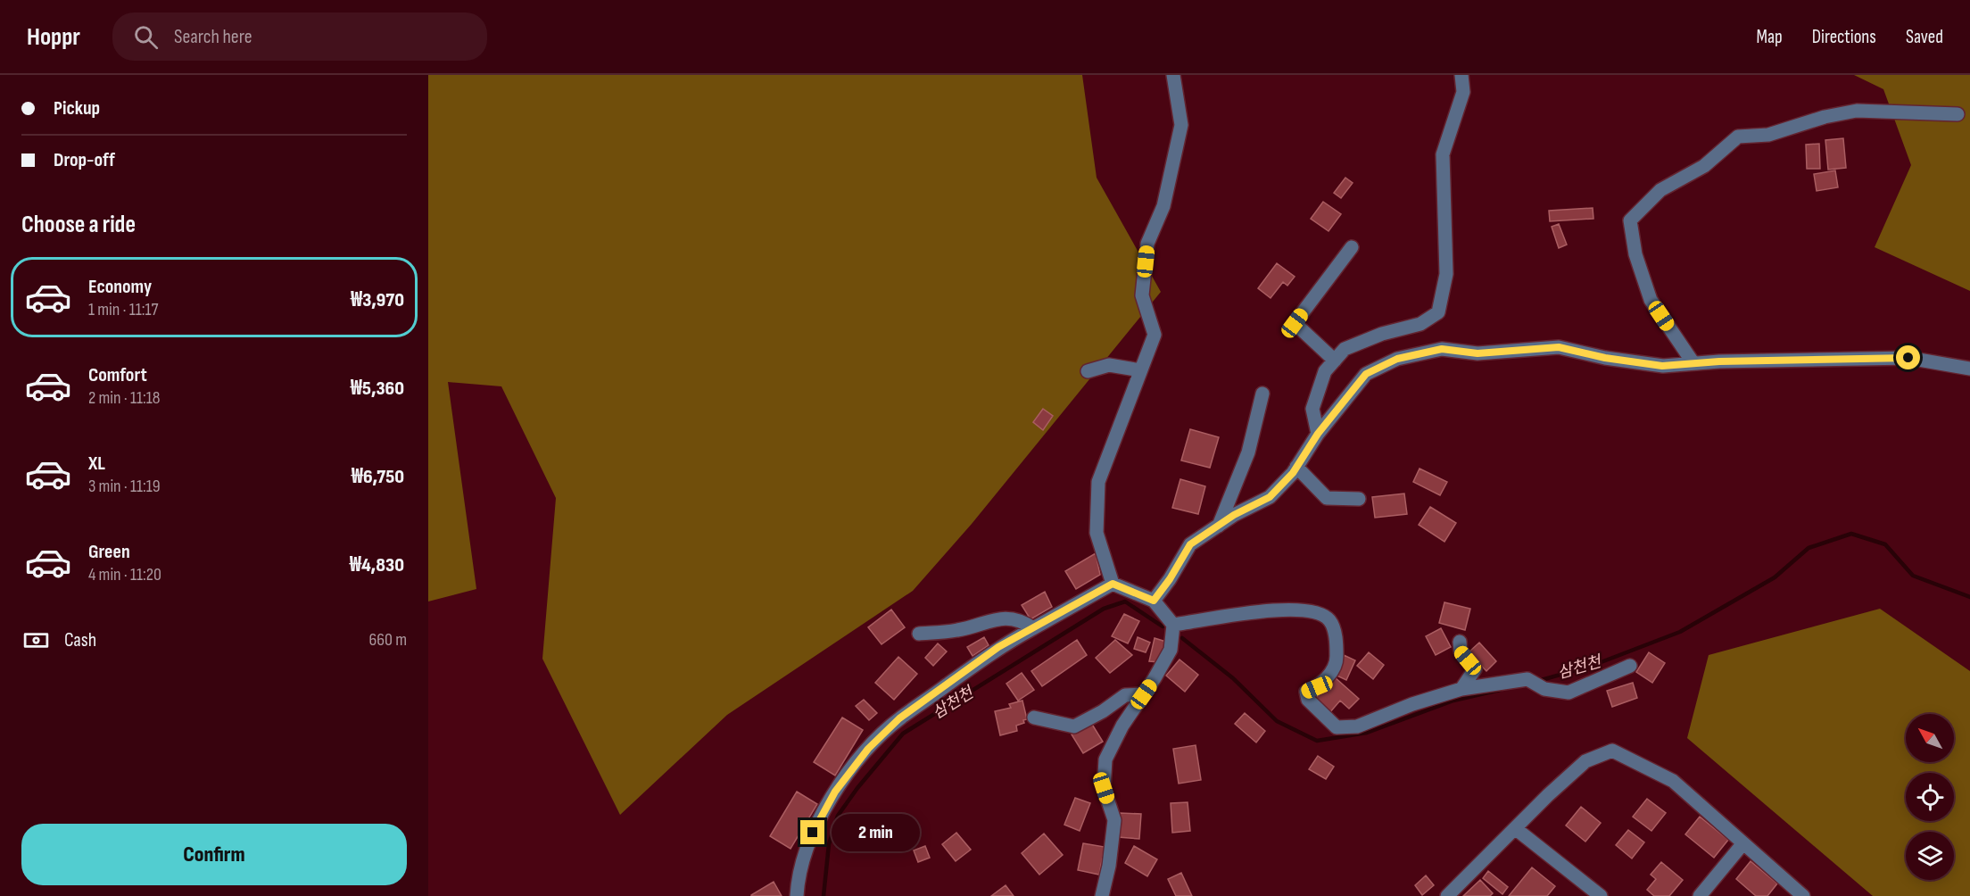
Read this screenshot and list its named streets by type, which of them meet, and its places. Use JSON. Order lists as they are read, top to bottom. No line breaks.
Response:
{"water":["삼천천"],"north":"top left","page":{"header":"Hoppr","search":"Search here","nav":["Map","Directions","Saved"],"banner":["Pickup","Drop-off"],"heading":"Choose a ride","list":[{"name":"Economy","note":"1 min · 11:17","value":"₩3,970"},{"name":"Comfort","note":"2 min · 11:18","value":"₩5,360"},{"name":"XL","note":"3 min · 11:19","value":"₩6,750"},{"name":"Green","note":"4 min · 11:20","value":"₩4,830"}],"pay":["Cash","660 m"],"buttons":"Confirm","bubble":"2 min"}}
